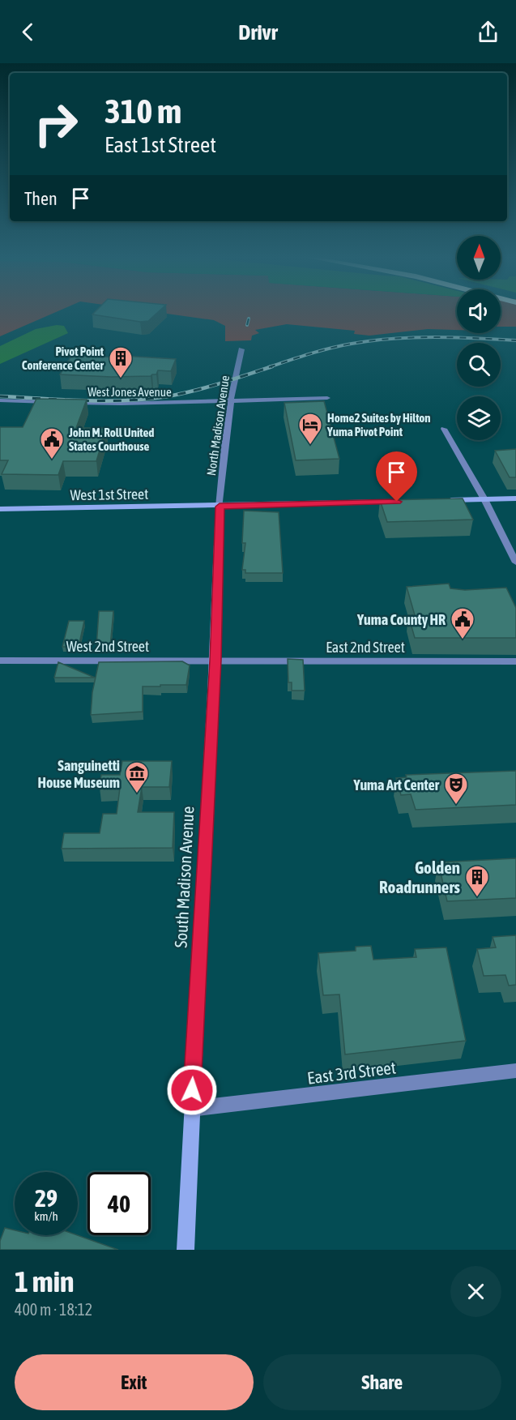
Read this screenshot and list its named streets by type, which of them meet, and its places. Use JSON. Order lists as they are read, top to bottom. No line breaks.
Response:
{"streets":{"street":["West Jones Avenue","North Madison Avenue","West 1st Street","West 2nd Street","East 2nd Street","South Madison Avenue","East 3rd Street"]},"crossings":[["West Jones Avenue","North Madison Avenue"],["North Madison Avenue","West 1st Street"],["North Madison Avenue","South Madison Avenue"],["West 1st Street","South Madison Avenue"],["West 2nd Street","East 2nd Street"],["West 2nd Street","South Madison Avenue"],["East 2nd Street","South Madison Avenue"],["South Madison Avenue","East 3rd Street"]],"places":{"building":["Pivot Point Conference Center","Golden Roadrunners"],"hotel":["Home2 Suites by Hilton Yuma Pivot Point"],"public building":["John M. Roll United States Courthouse","Yuma County HR"],"museum":["Sanguinetti House Museum"],"theatre":["Yuma Art Center"]},"north":"top","page":{"header":"Drivr","turn":["310 m","East 1st Street"],"then":"Then","speed":"29 km/h","limit":"40","heading":["1 min","400 m · 18:12"],"buttons":["Exit","Share"]}}
